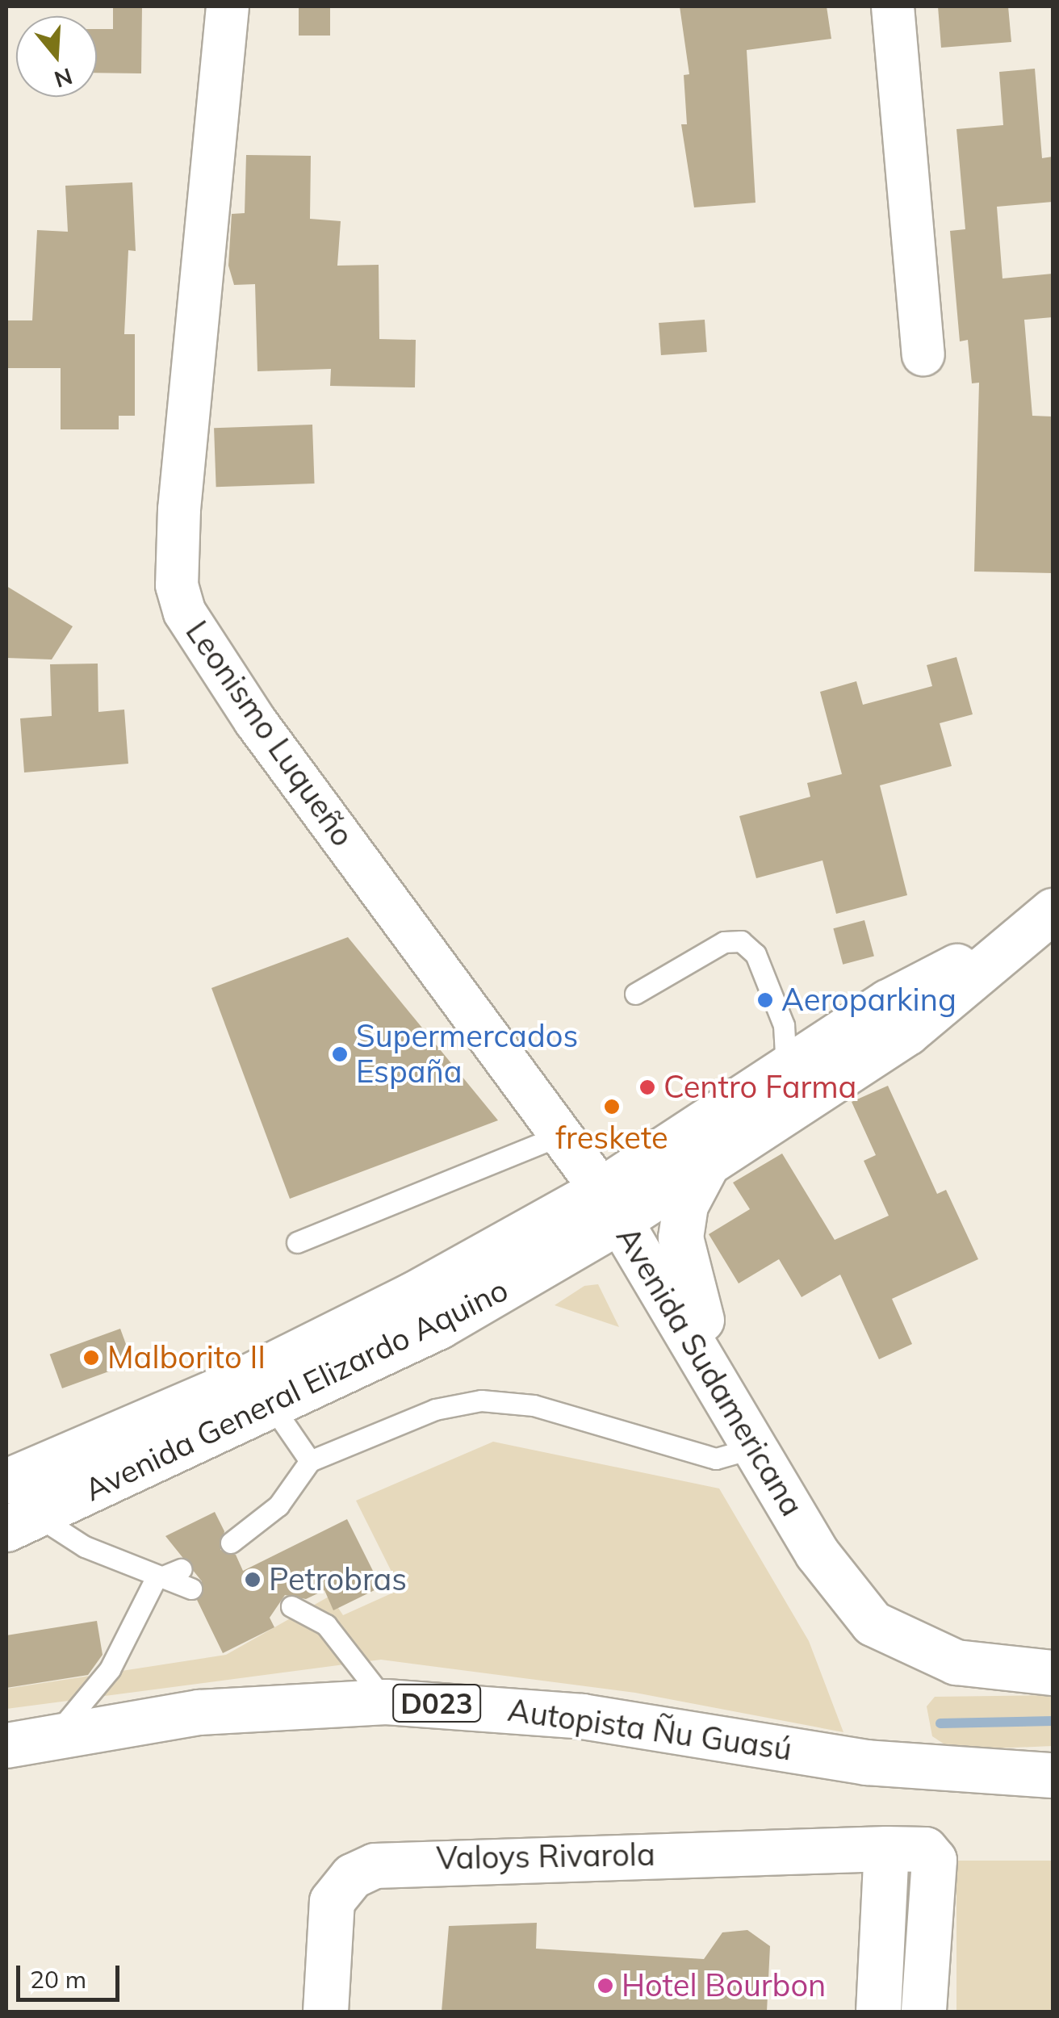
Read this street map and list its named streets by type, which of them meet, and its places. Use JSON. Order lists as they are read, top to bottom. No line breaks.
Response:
{"streets":{"main road":["Avenida Sudamericana","Avenida General Elizardo Aquino","D023","Autopista Ñu Guasú","Valoys Rivarola"],"street":["Leonismo Luqueño"]},"crossings":[["Leonismo Luqueño","Avenida Sudamericana"],["Leonismo Luqueño","Avenida General Elizardo Aquino"],["Avenida Sudamericana","Avenida General Elizardo Aquino"]],"places":["Aeroparking","Supermercados España","Centro Farma","freskete","Malborito II","Petrobras","Hotel Bourbon"],"scale_bar":"20 m","north":"bottom"}
